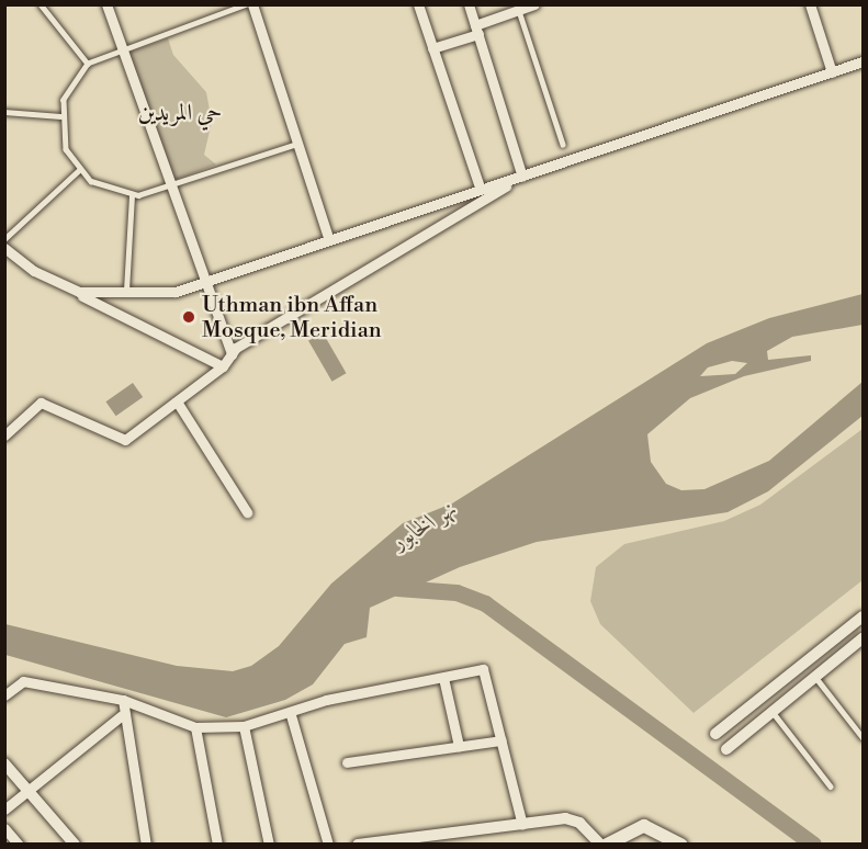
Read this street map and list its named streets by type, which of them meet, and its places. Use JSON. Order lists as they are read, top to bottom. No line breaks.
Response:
{"districts":["حي المريدين"],"water":["نهر الخابور"],"places":["Uthman ibn Affan Mosque, Meridian"]}
